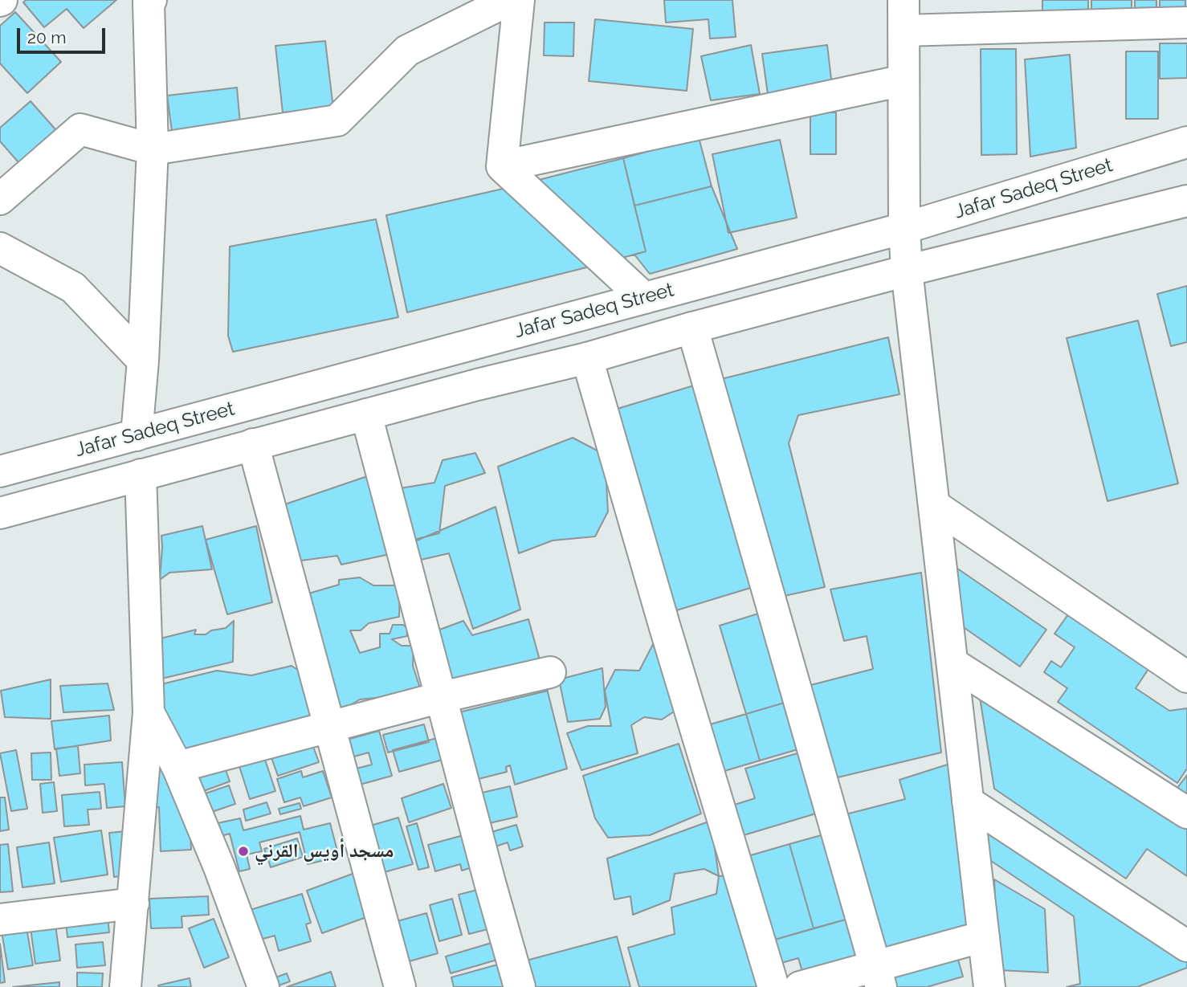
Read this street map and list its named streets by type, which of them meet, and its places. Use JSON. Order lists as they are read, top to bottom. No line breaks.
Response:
{"streets":{"street":["Jafar Sadeq Street"]},"places":["مسجد أويس القرني"],"scale_bar":"20 m"}
